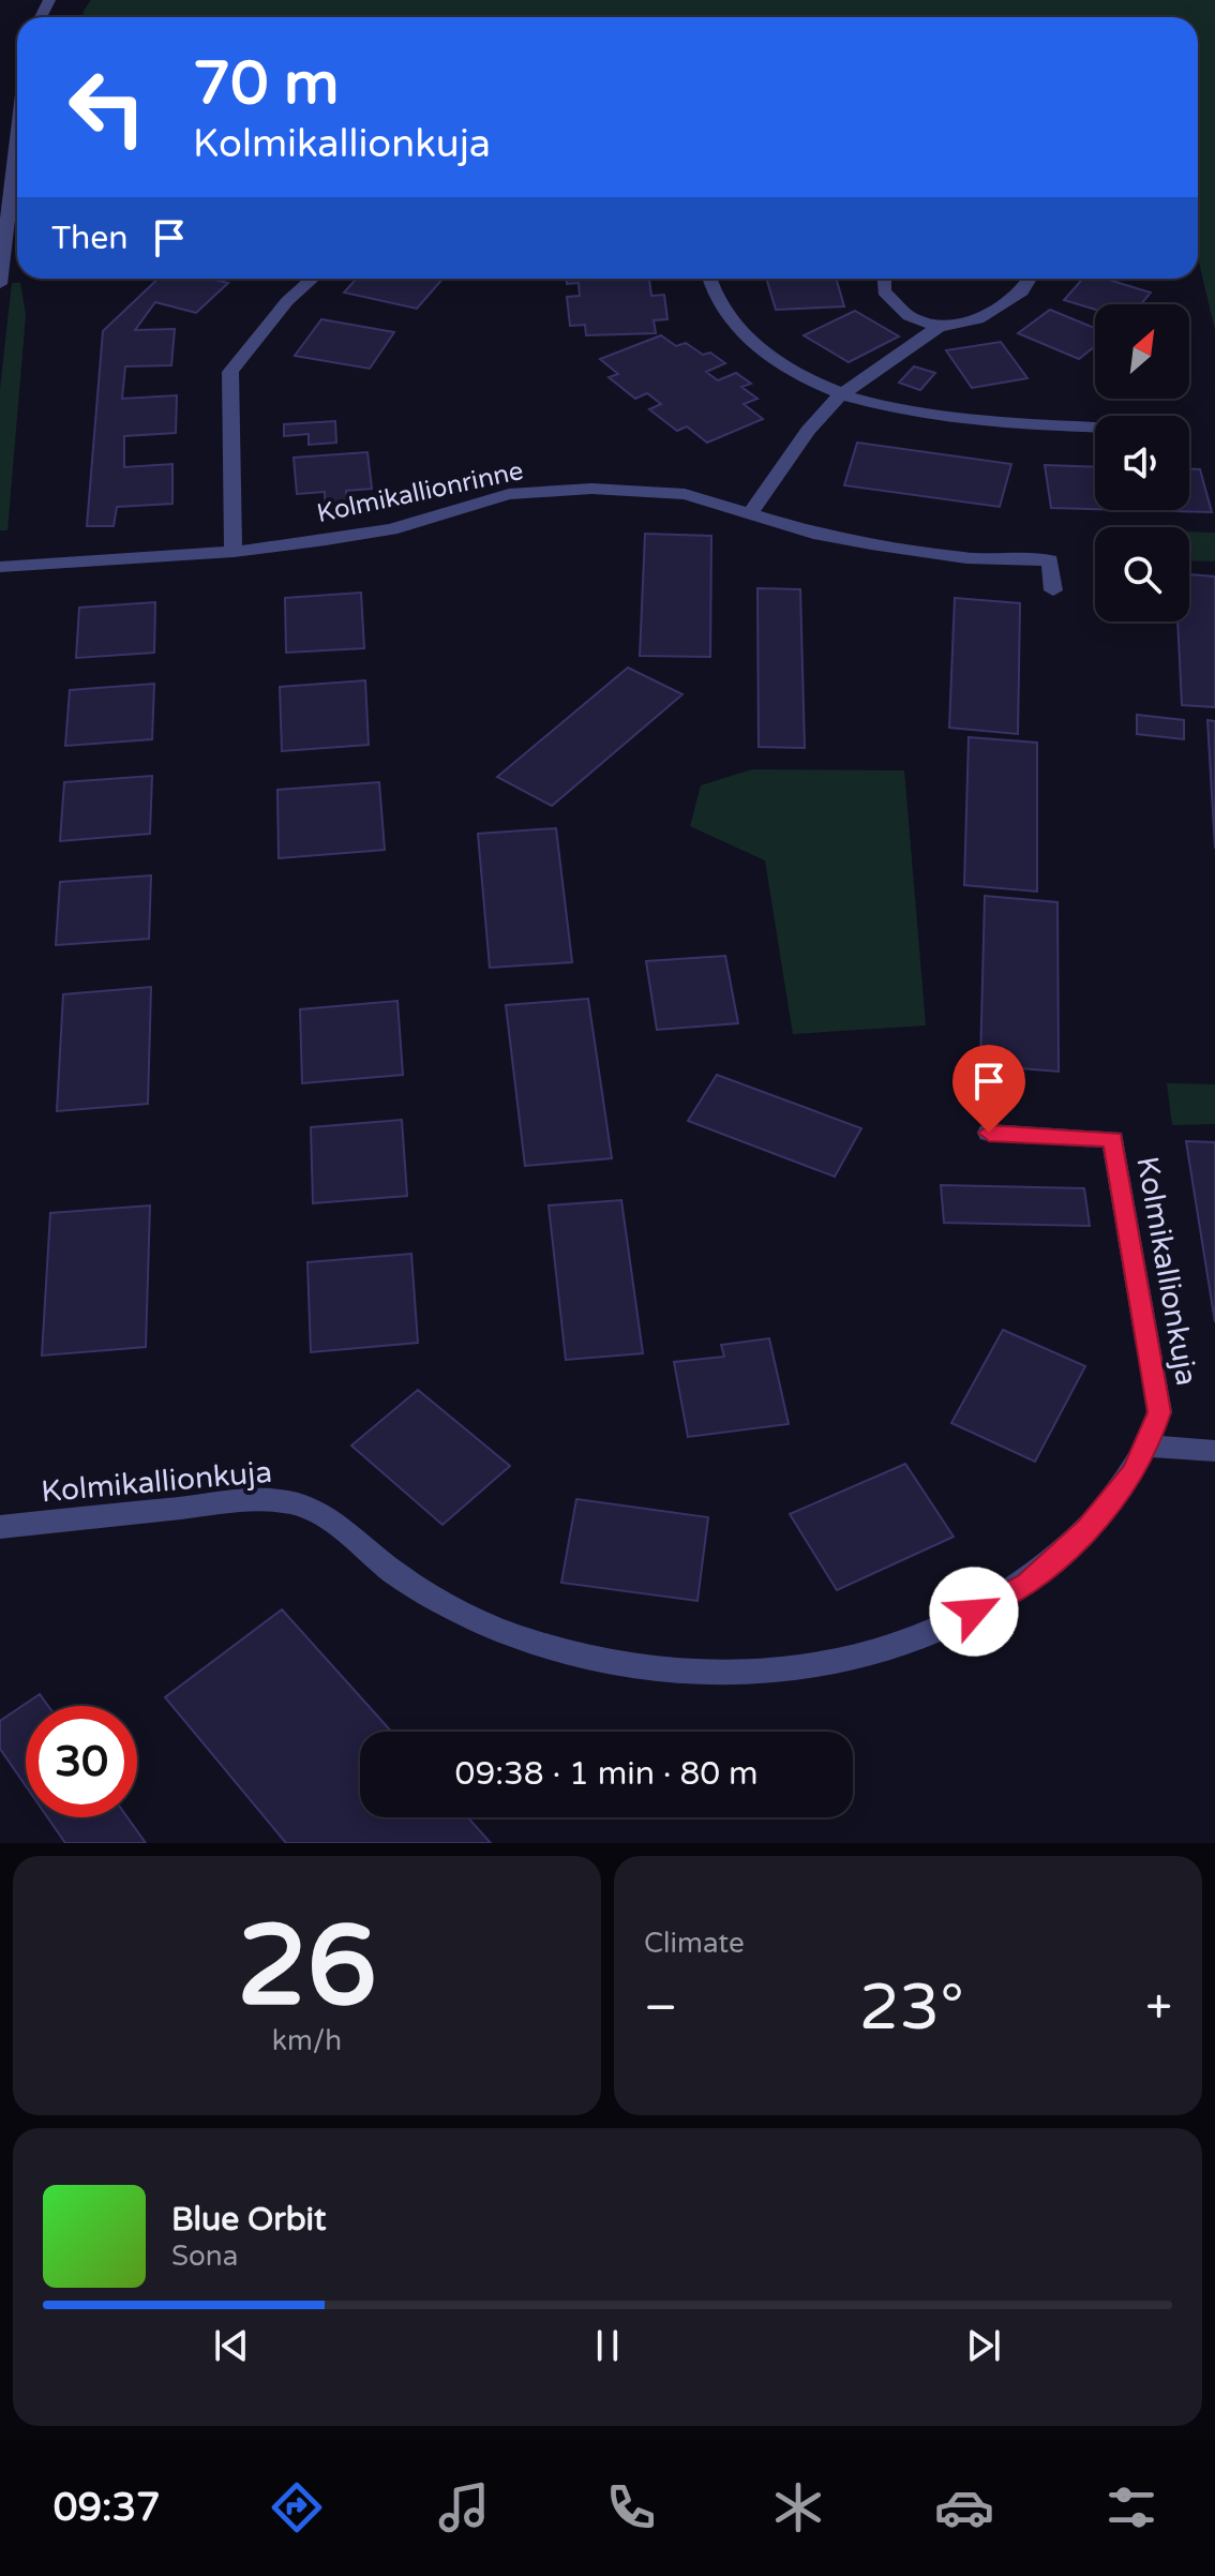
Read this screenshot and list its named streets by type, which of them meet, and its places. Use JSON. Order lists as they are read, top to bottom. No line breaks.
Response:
{"streets":{"street":["Kolmikallionrinne","Kolmikallionkuja"]},"north":"top right","page":{"turn":["70 m","Kolmikallionkuja"],"then":"Then","limit":"30","trip":"09:38 · 1 min · 80 m","tile":[["26","km/h"],"Climate"],"heat":["−","23°","+"],"song":["Blue Orbit","Sona"],"tabs":"09:37"}}
